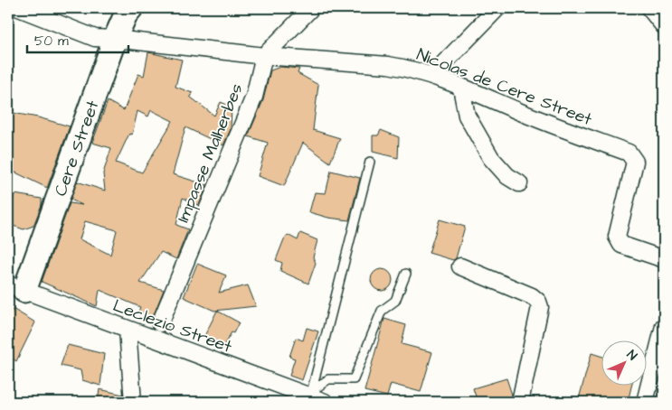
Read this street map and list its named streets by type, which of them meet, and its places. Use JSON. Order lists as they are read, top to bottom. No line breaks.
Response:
{"streets":{"street":["Nicolas de Cere Street","Cere Street","Impasse Malherbes","Leclezio Street"]},"crossings":[["Nicolas de Cere Street","Cere Street"],["Nicolas de Cere Street","Impasse Malherbes"],["Cere Street","Leclezio Street"]],"scale_bar":"50 m","north":"top right"}
